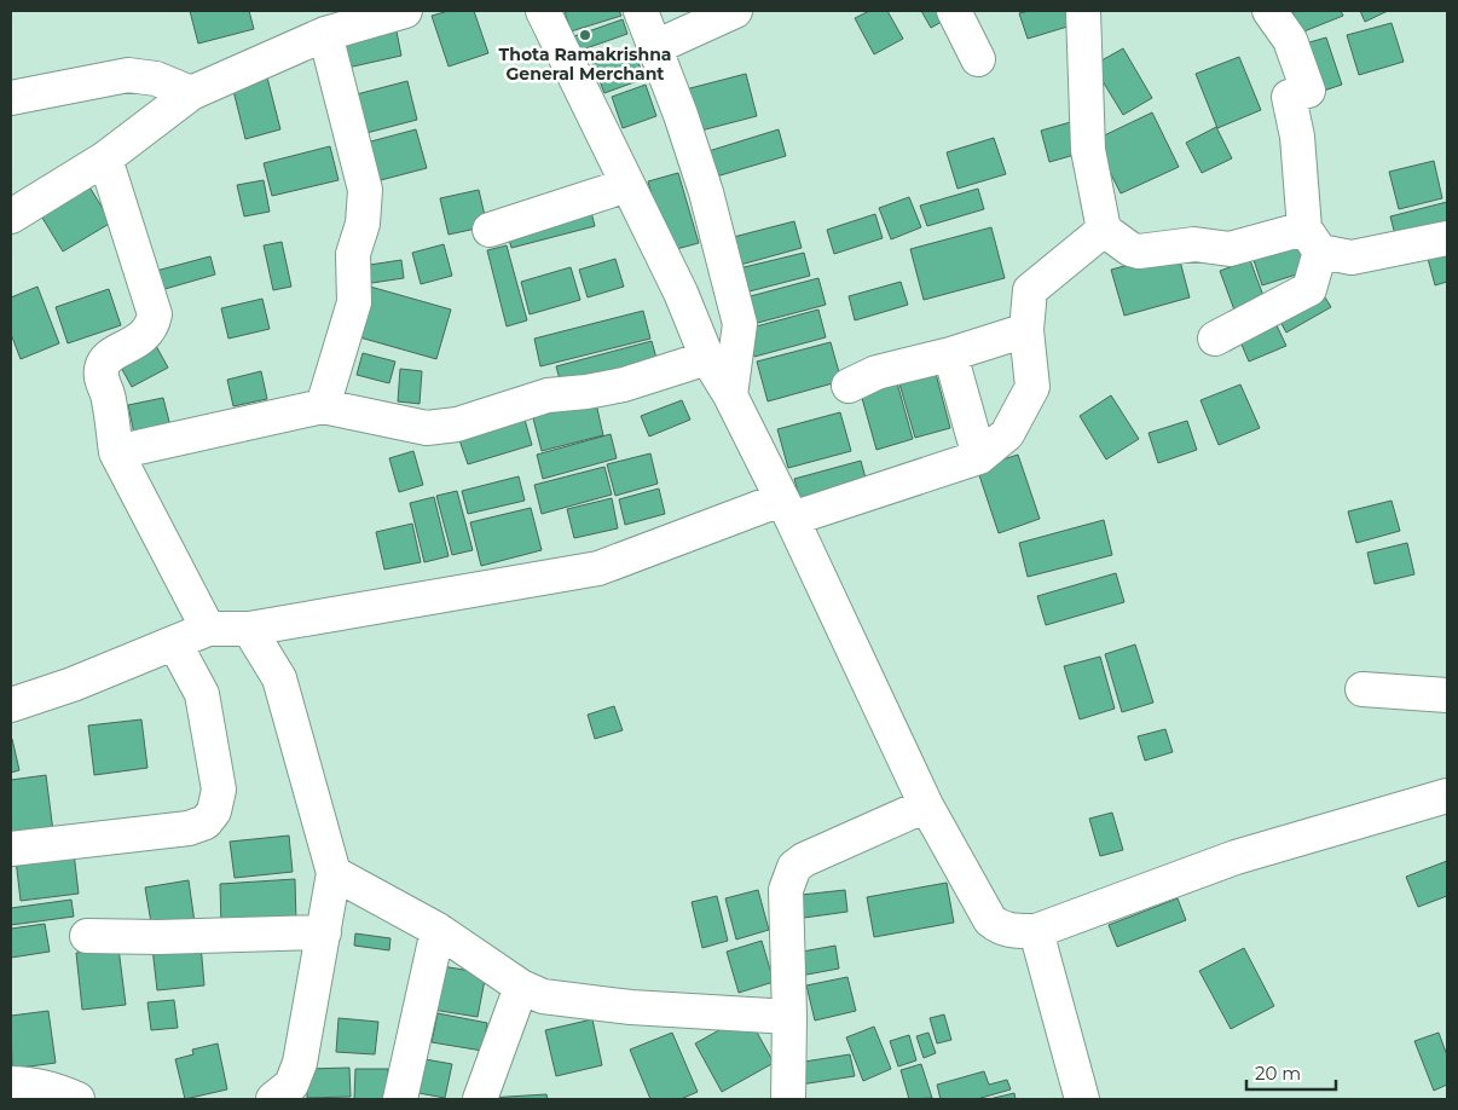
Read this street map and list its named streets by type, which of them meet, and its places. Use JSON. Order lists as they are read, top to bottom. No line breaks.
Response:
{"places":["Thota Ramakrishna General Merchant"],"scale_bar":"20 m"}
